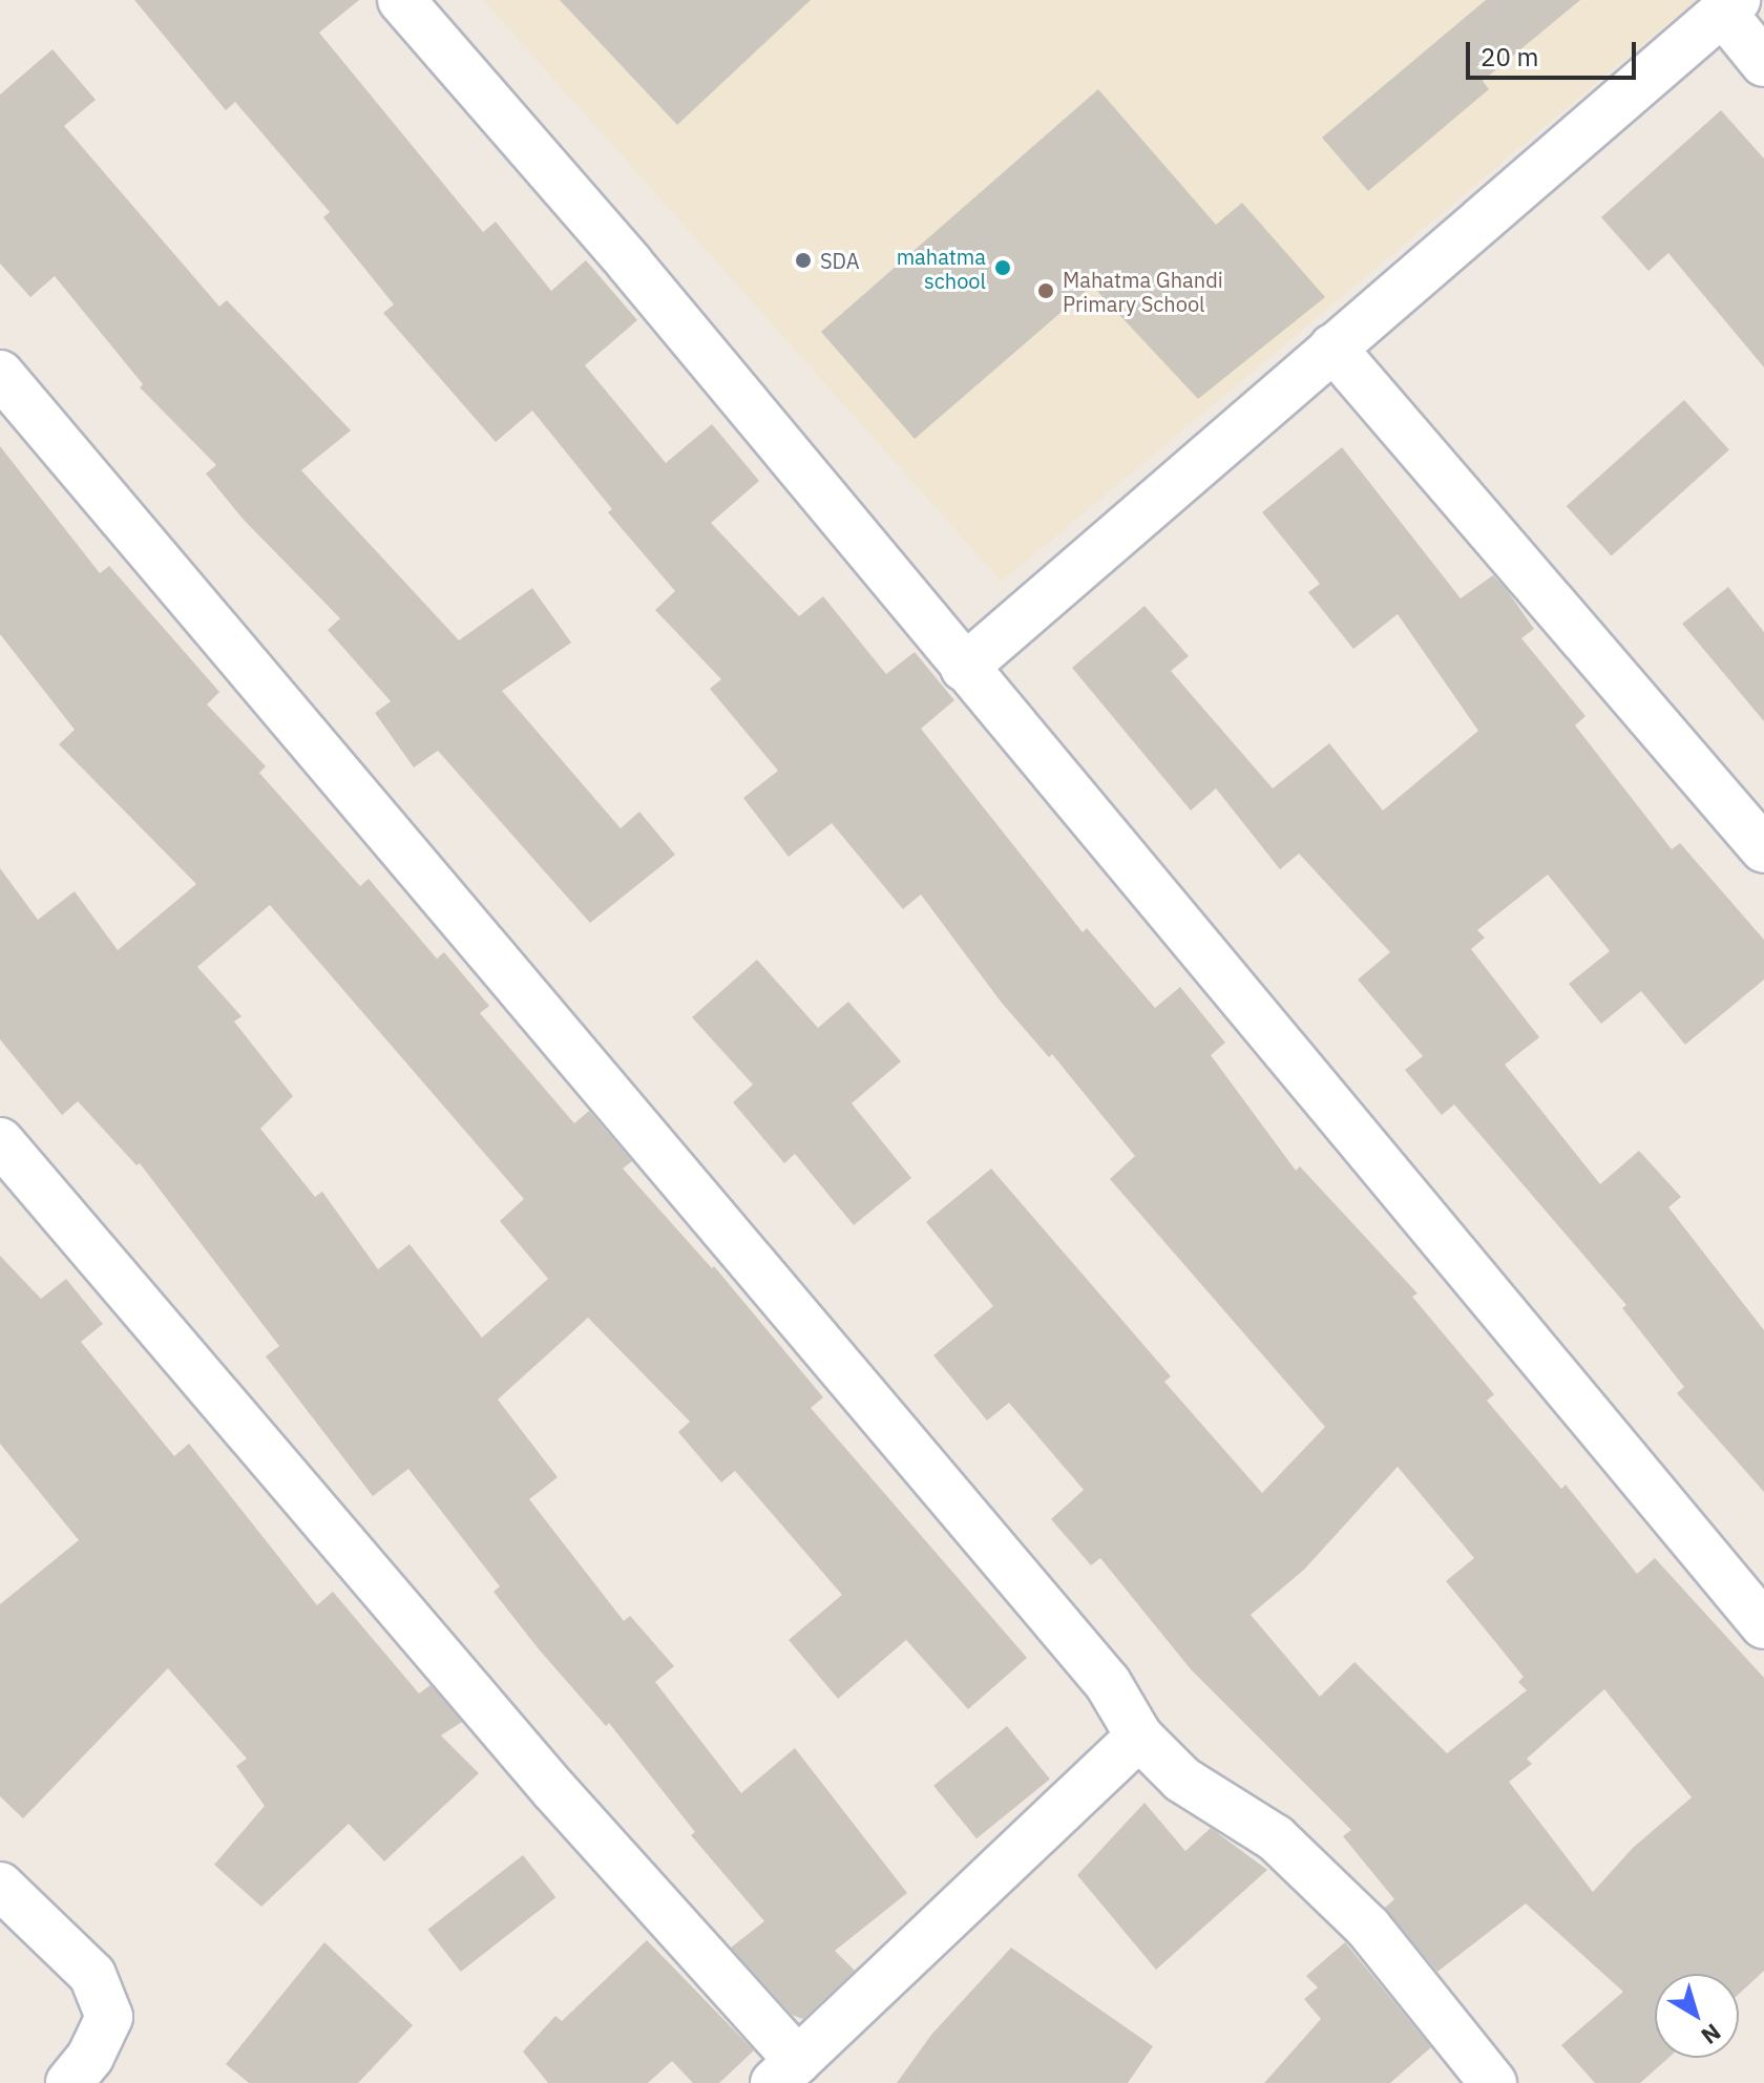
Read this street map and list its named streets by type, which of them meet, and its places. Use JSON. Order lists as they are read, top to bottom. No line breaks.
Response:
{"places":["SDA","mahatma school","Mahatma Ghandi Primary School"],"scale_bar":"20 m","north":"bottom right"}
